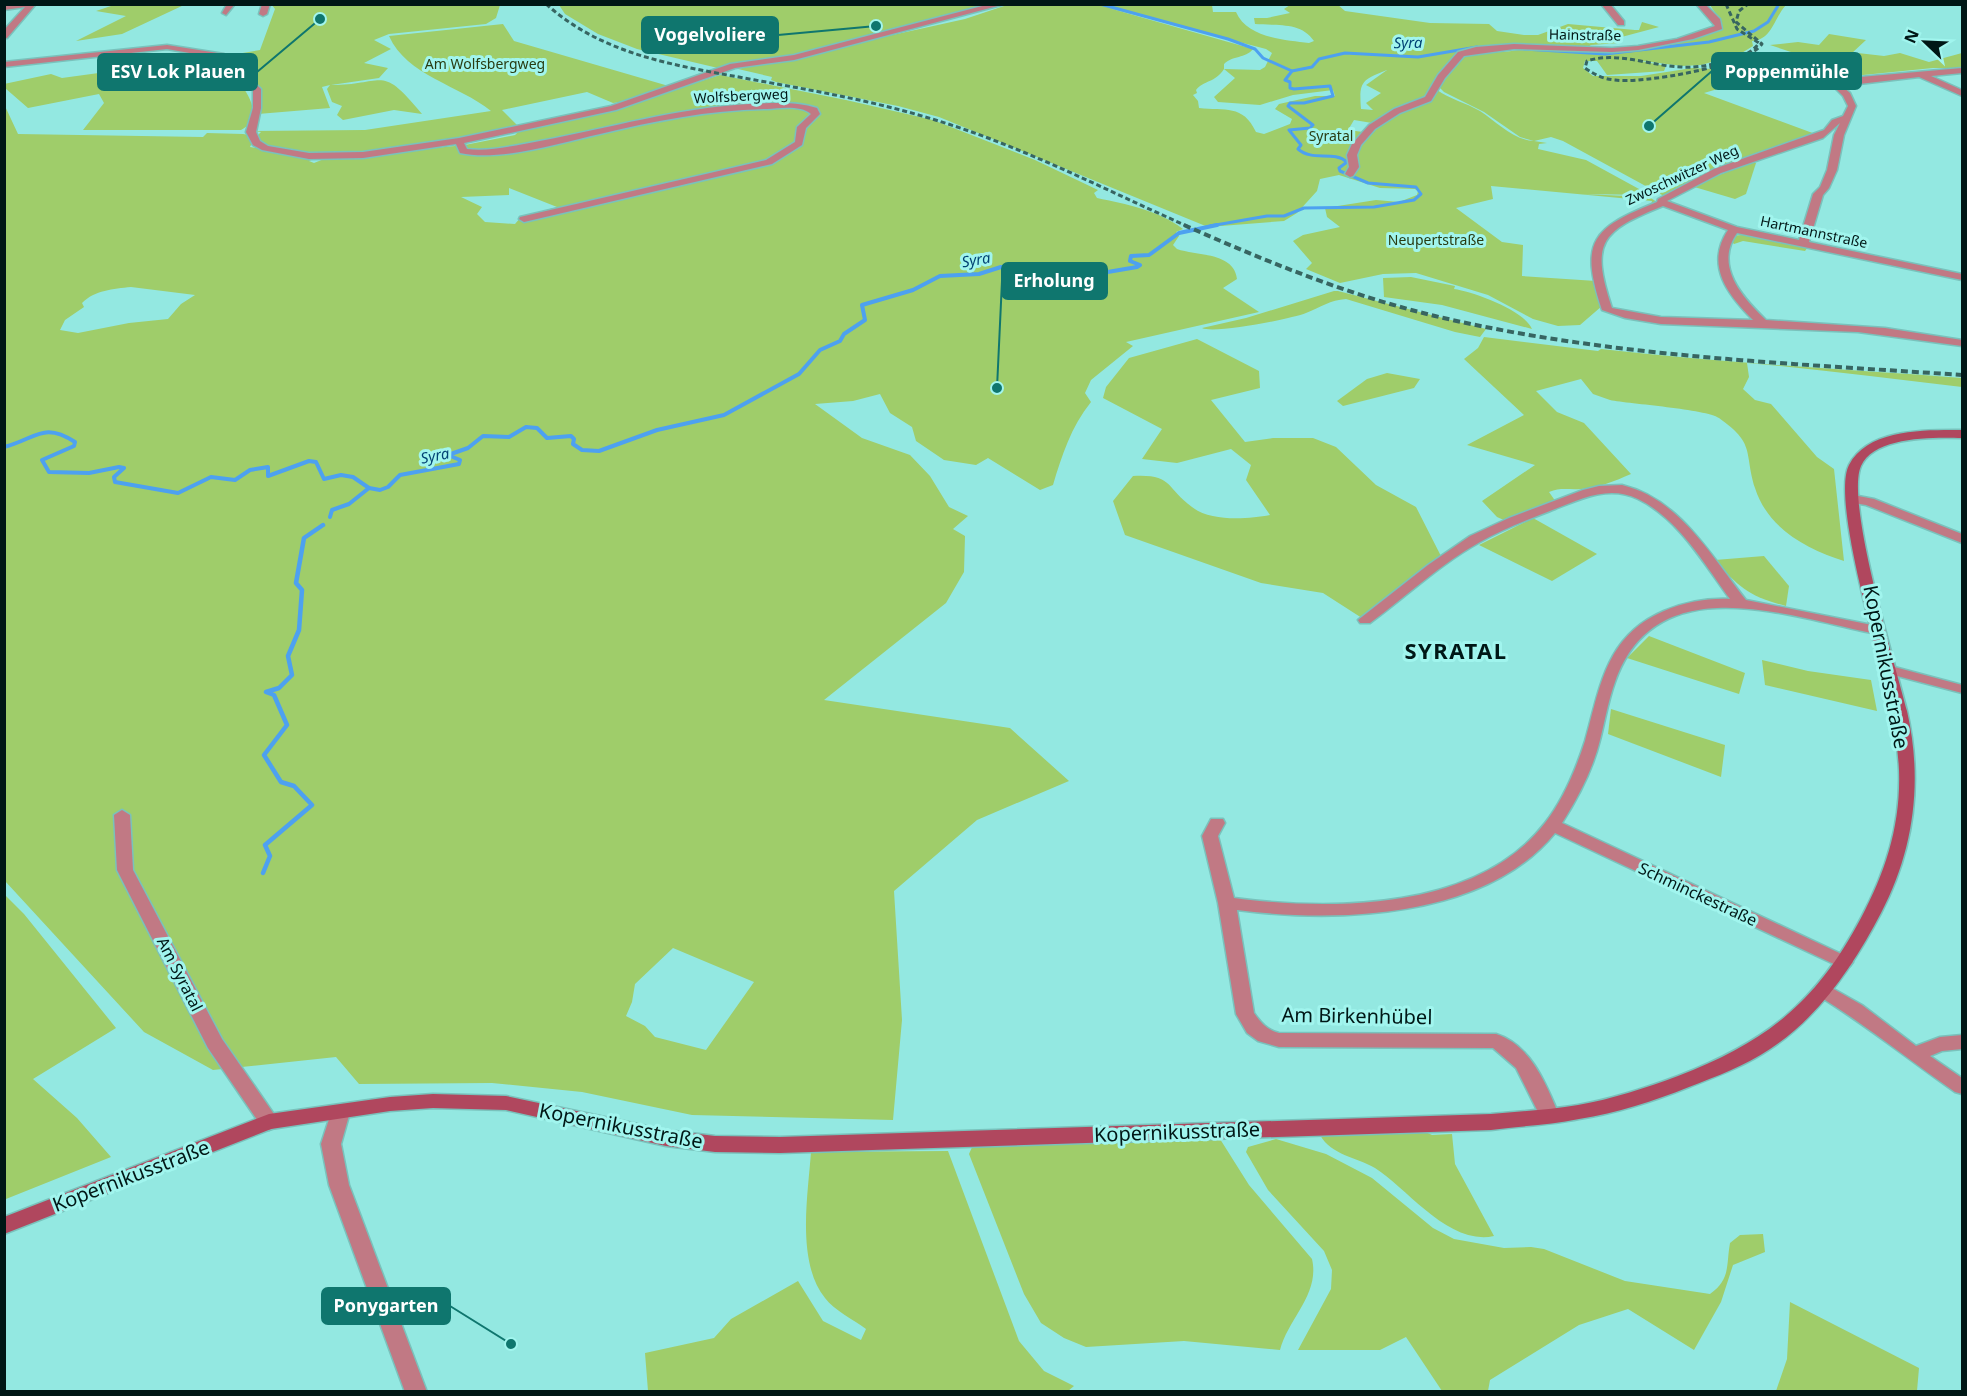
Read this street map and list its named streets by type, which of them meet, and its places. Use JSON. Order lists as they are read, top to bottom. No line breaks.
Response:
{"streets":{"street":["Hainstraße","Wolfsbergweg","Zwoschwitzer Weg","Hartmannstraße","Kopernikusstraße","Schminckestraße","Am Syratal","Am Birkenhübel"]},"crossings":[["Zwoschwitzer Weg","Hartmannstraße"],["Kopernikusstraße","Schminckestraße"],["Kopernikusstraße","Am Syratal"],["Kopernikusstraße","Am Birkenhübel"]],"districts":["SYRATAL"],"water":["Syra"],"parks":["Am Wolfsbergweg","Syratal","Neupertstraße"],"places":["ESV Lok Plauen","Vogelvoliere","Poppenmühle","Erholung","Ponygarten"],"north":"top left"}
